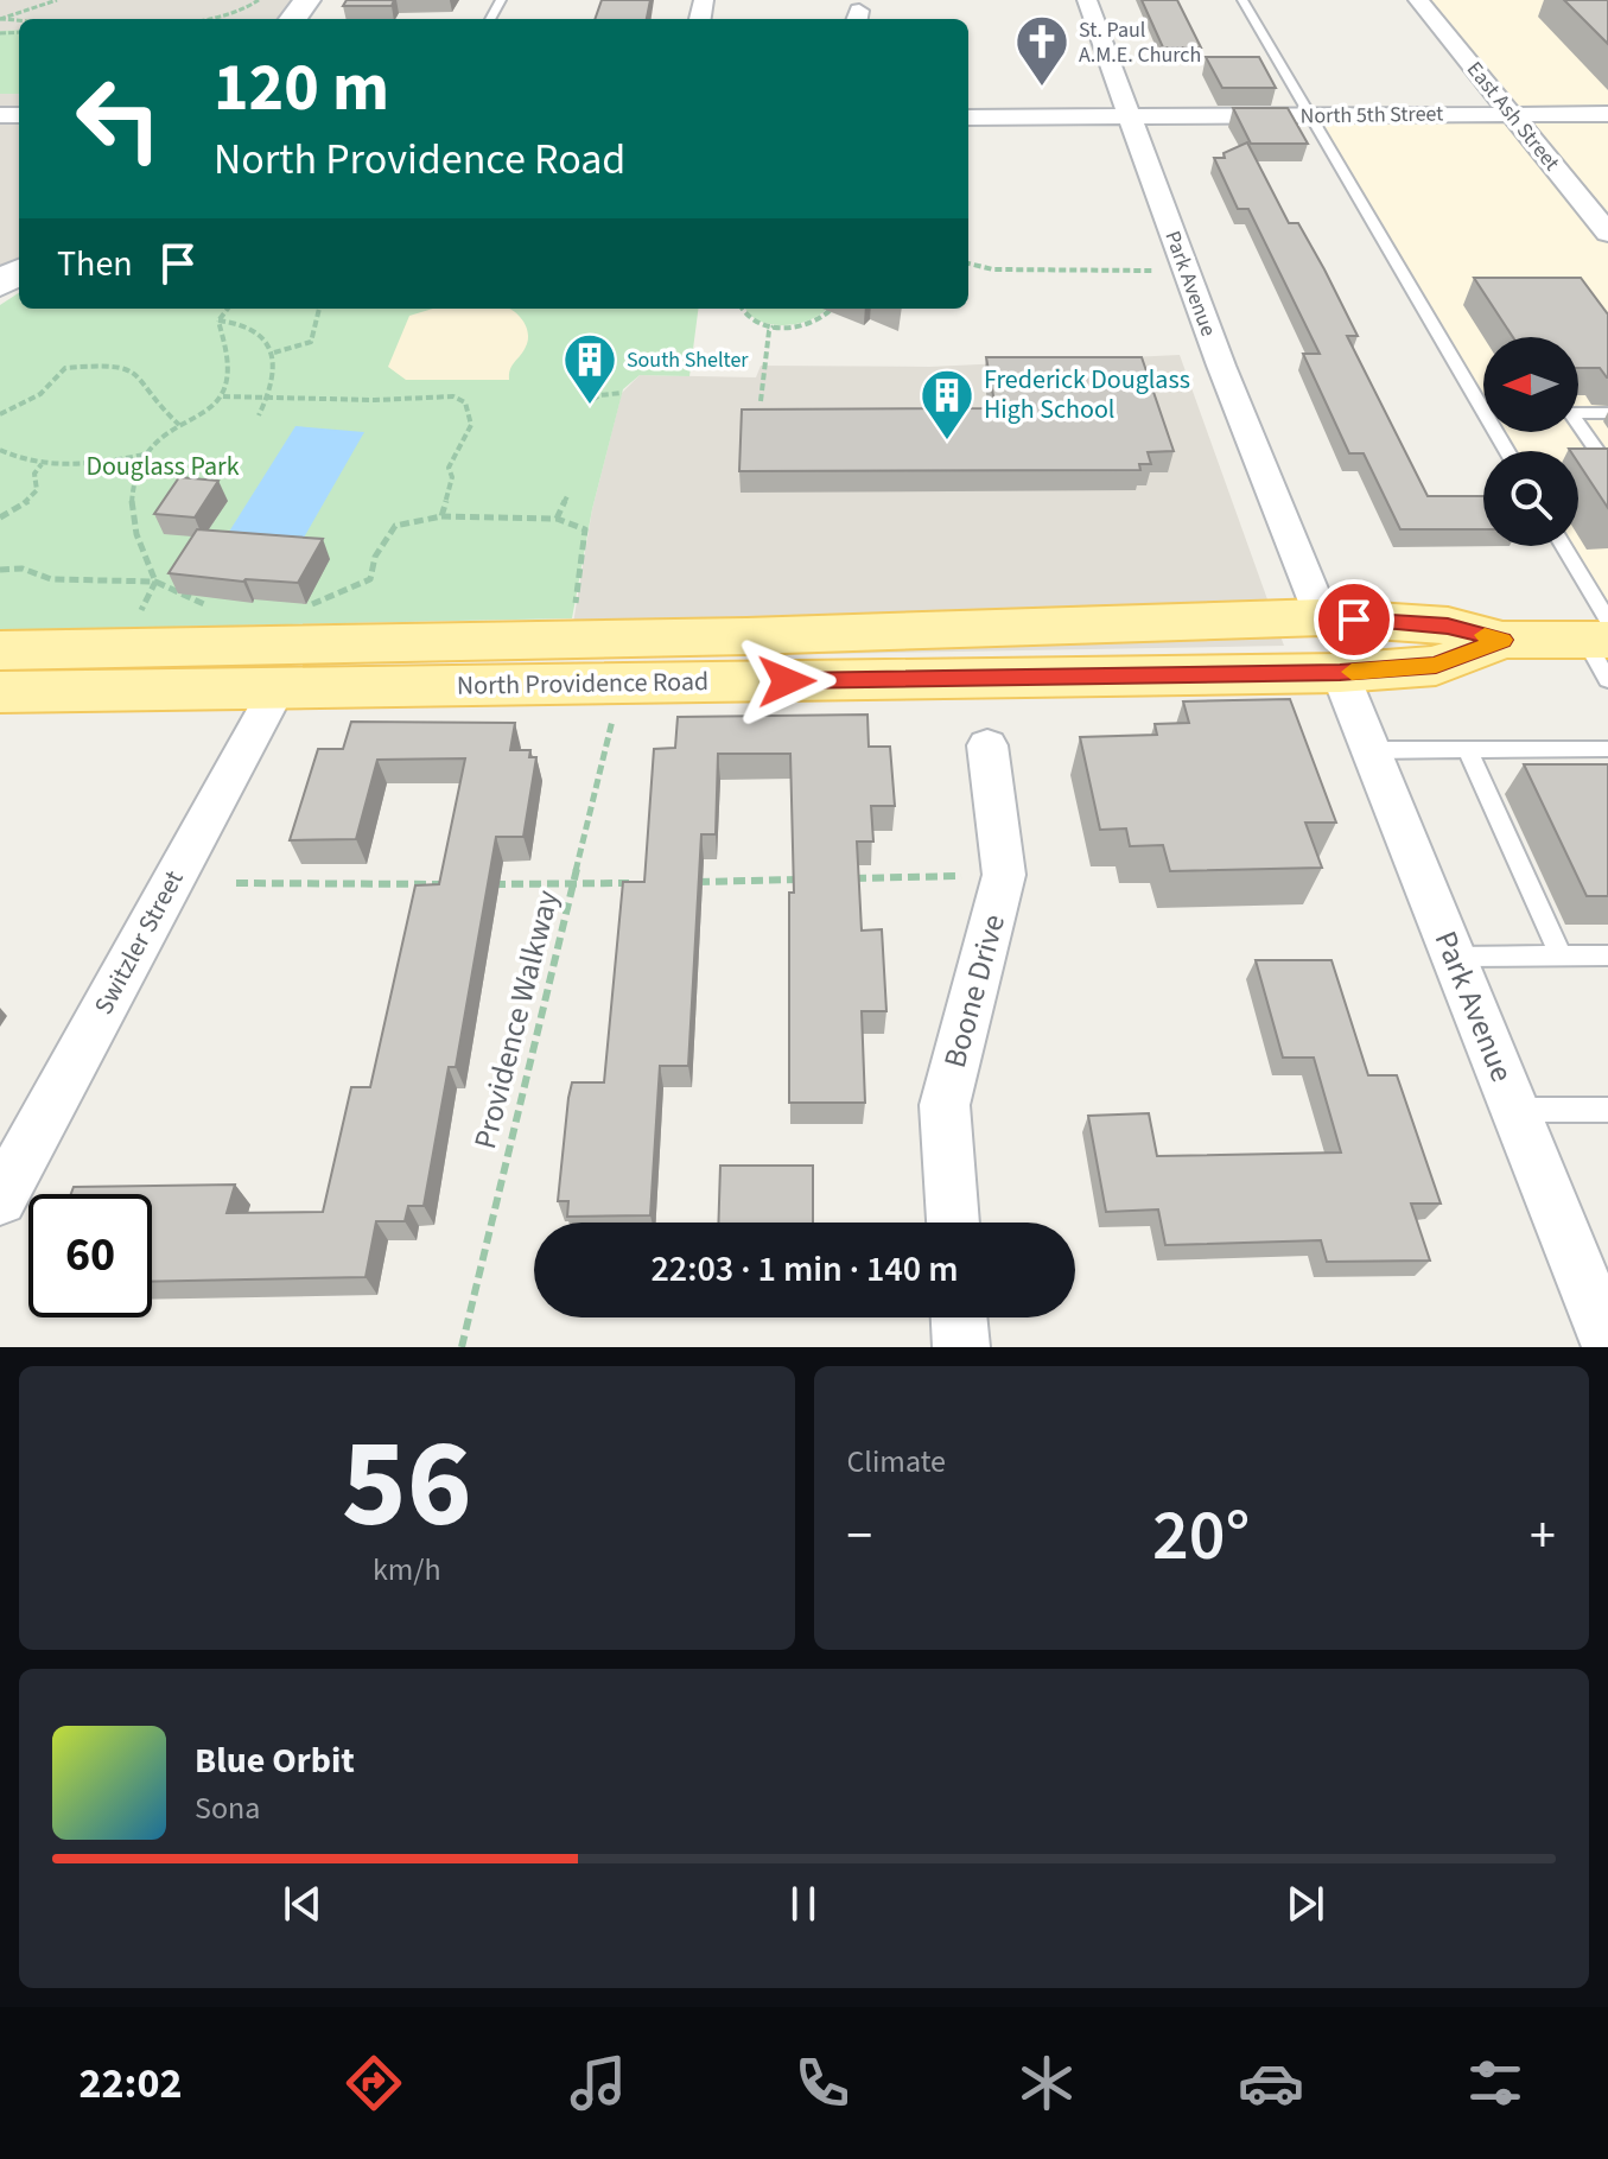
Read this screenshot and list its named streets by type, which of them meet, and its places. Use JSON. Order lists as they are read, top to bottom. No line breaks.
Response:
{"streets":{"main road":["North Providence Road"],"street":["North 5th Street","East Ash Street","Park Avenue","Switzler Street","Boone Drive"],"path":["Providence Walkway"]},"crossings":[["North 5th Street","East Ash Street"],["North 5th Street","Park Avenue"],["Park Avenue","North Providence Road"],["North Providence Road","Switzler Street"]],"parks":["Douglass Park"],"places":{"church":["St. Paul A.M.E. Church"],"building":["South Shelter","Frederick Douglass High School"]},"north":"left","page":{"turn":["120 m","North Providence Road"],"then":"Then","limit":"60","trip":"22:03 · 1 min · 140 m","tile":[["56","km/h"],"Climate"],"heat":["−","20°","+"],"song":["Blue Orbit","Sona"],"tabs":"22:02"}}
